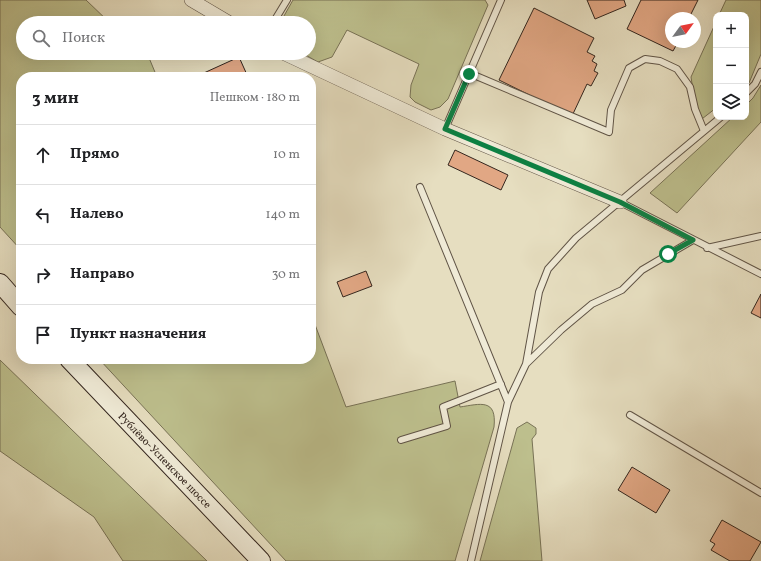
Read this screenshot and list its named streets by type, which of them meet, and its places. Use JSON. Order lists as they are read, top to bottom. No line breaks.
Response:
{"streets":{"main road":["Рублёво-Успенское шоссе"]},"north":"top right","page":{"map_buttons":["+","−"],"search":"Поиск","heading":["3 мин","Пешком · 180 m"],"list":[["Прямо","10 m"],["Налево","140 m"],["Направо","30 m"],"Пункт назначения"]}}
